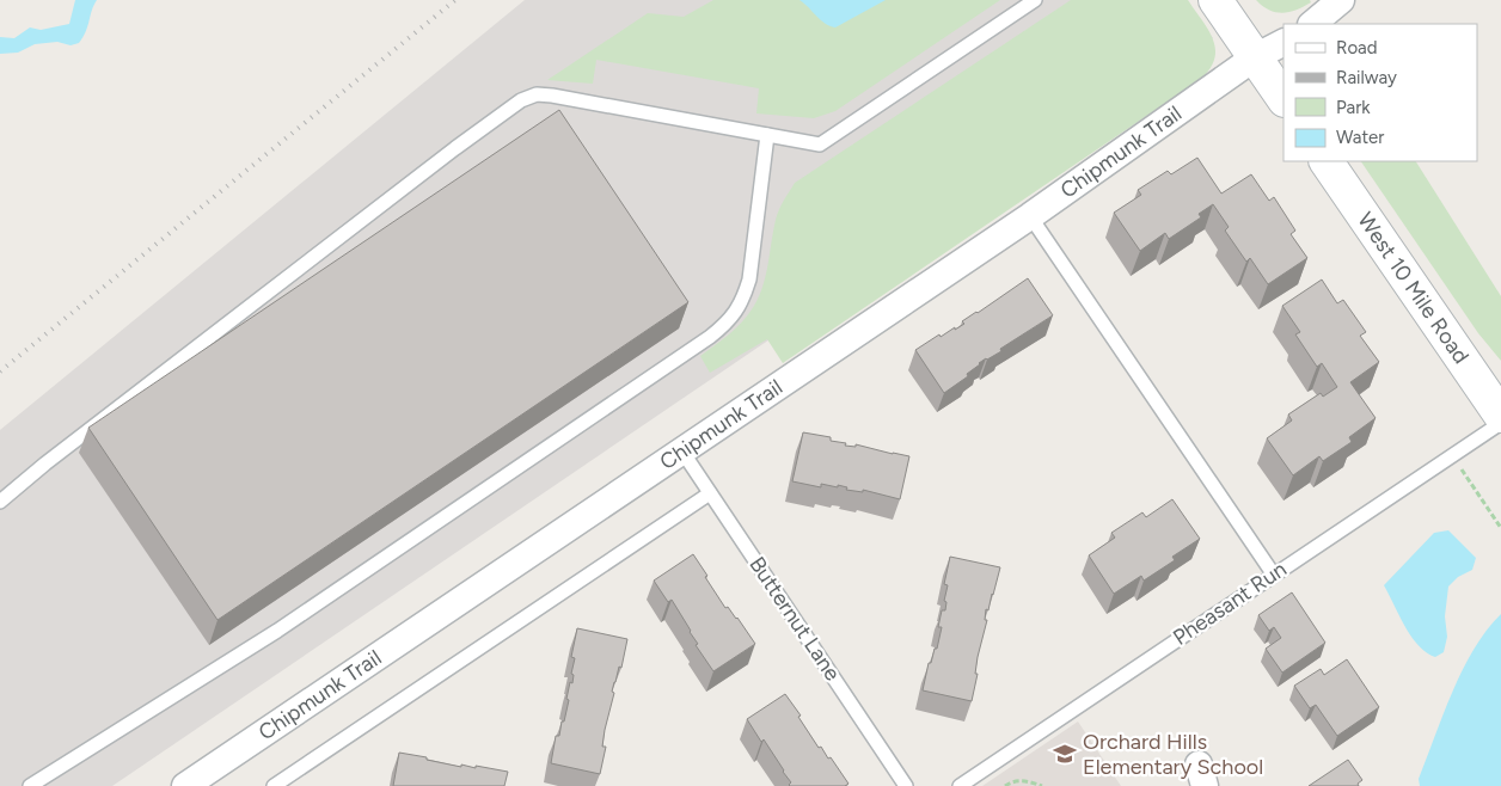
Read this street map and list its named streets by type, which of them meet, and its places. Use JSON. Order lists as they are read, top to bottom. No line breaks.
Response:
{"streets":{"main road":["West 10 Mile Road"],"street":["Chipmunk Trail"],"lane":["Pheasant Run","Butternut Lane"]},"crossings":[["Chipmunk Trail","Butternut Lane"]],"places":{"school or university":["Orchard Hills Elementary School"]},"legend":["Road","Railway","Park","Water"]}
